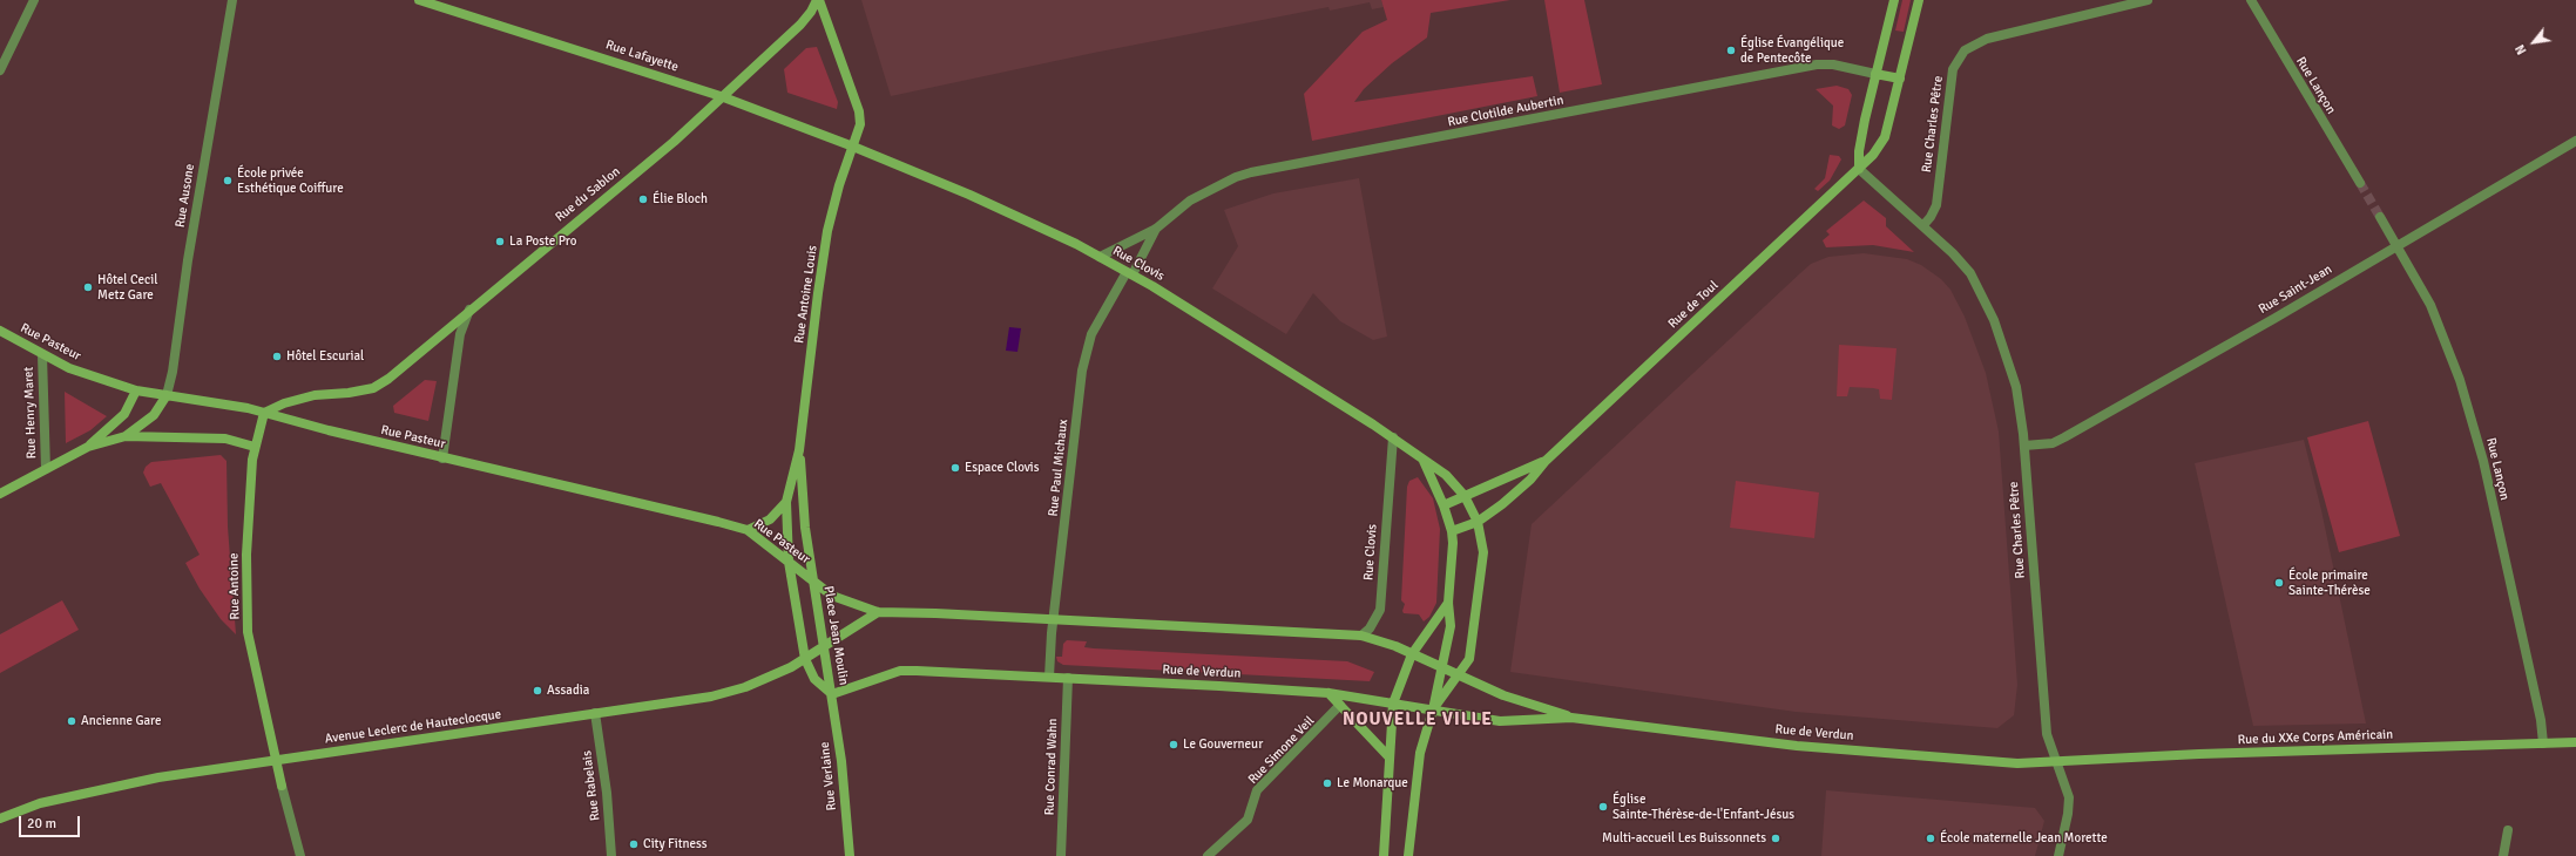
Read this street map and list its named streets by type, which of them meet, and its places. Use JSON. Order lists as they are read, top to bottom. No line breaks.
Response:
{"streets":{"main road":["Rue Lafayette","Rue du Sablon","Rue Clovis","Rue Antoine Louis","Rue de Toul","Rue Pasteur","Rue Henry Maret","Rue Antoine","Place Jean Moulin","Rue de Verdun","Avenue Leclerc de Hauteclocque","Rue du XXe Corps Américain","Rue Verlaine"],"street":["Rue Lançon","Rue Clotilde Aubertin","Rue Charles Pêtre","Rue Ausone","Rue Saint-Jean","Rue Paul Michaux","Rue Simone Veil","Rue Conrad Wahn","Rue Rabelais"]},"crossings":[["Rue Lafayette","Rue du Sablon"],["Rue Lafayette","Rue Clovis"],["Rue Lafayette","Rue Antoine Louis"],["Rue Lançon","Rue Saint-Jean"],["Rue Lançon","Rue du XXe Corps Américain"],["Rue Clotilde Aubertin","Rue Clovis"],["Rue Clotilde Aubertin","Rue Paul Michaux"],["Rue Charles Pêtre","Rue Saint-Jean"],["Rue Charles Pêtre","Rue de Toul"],["Rue Charles Pêtre","Rue de Verdun"],["Rue Charles Pêtre","Rue du XXe Corps Américain"],["Rue du Sablon","Rue Antoine Louis"],["Rue du Sablon","Rue Pasteur"],["Rue du Sablon","Rue Antoine"],["Rue Ausone","Rue Pasteur"],["Rue Ausone","Rue Henry Maret"],["Rue Clovis","Rue Antoine Louis"],["Rue Clovis","Rue de Toul"],["Rue Clovis","Rue Paul Michaux"],["Rue Clovis","Rue de Verdun"],["Rue Antoine Louis","Rue Pasteur"],["Rue Antoine Louis","Place Jean Moulin"],["Rue Antoine Louis","Rue de Verdun"],["Rue Pasteur","Rue Henry Maret"],["Rue Pasteur","Rue Antoine"],["Rue Pasteur","Place Jean Moulin"],["Rue Pasteur","Rue de Verdun"],["Rue Paul Michaux","Rue de Verdun"],["Rue Antoine","Avenue Leclerc de Hauteclocque"],["Place Jean Moulin","Rue de Verdun"],["Place Jean Moulin","Avenue Leclerc de Hauteclocque"],["Place Jean Moulin","Rue Verlaine"],["Rue de Verdun","Rue du XXe Corps Américain"],["Rue de Verdun","Rue Conrad Wahn"],["Rue de Verdun","Rue Verlaine"],["Avenue Leclerc de Hauteclocque","Rue Rabelais"]],"districts":["NOUVELLE VILLE"],"places":["Église Évangélique de Pentecôte","École privée Esthétique Coiffure","Élie Bloch","La Poste Pro","Hôtel Cecil Metz Gare","Hôtel Escurial","Espace Clovis","École primaire Sainte-Thérèse","Assadia","Ancienne Gare","Le Gouverneur","Le Monarque","Église Sainte-Thérèse-de-l'Enfant-Jésus","Multi-accueil Les Buissonnets","École maternelle Jean Morette","City Fitness"],"scale_bar":"20 m","north":"bottom left"}
